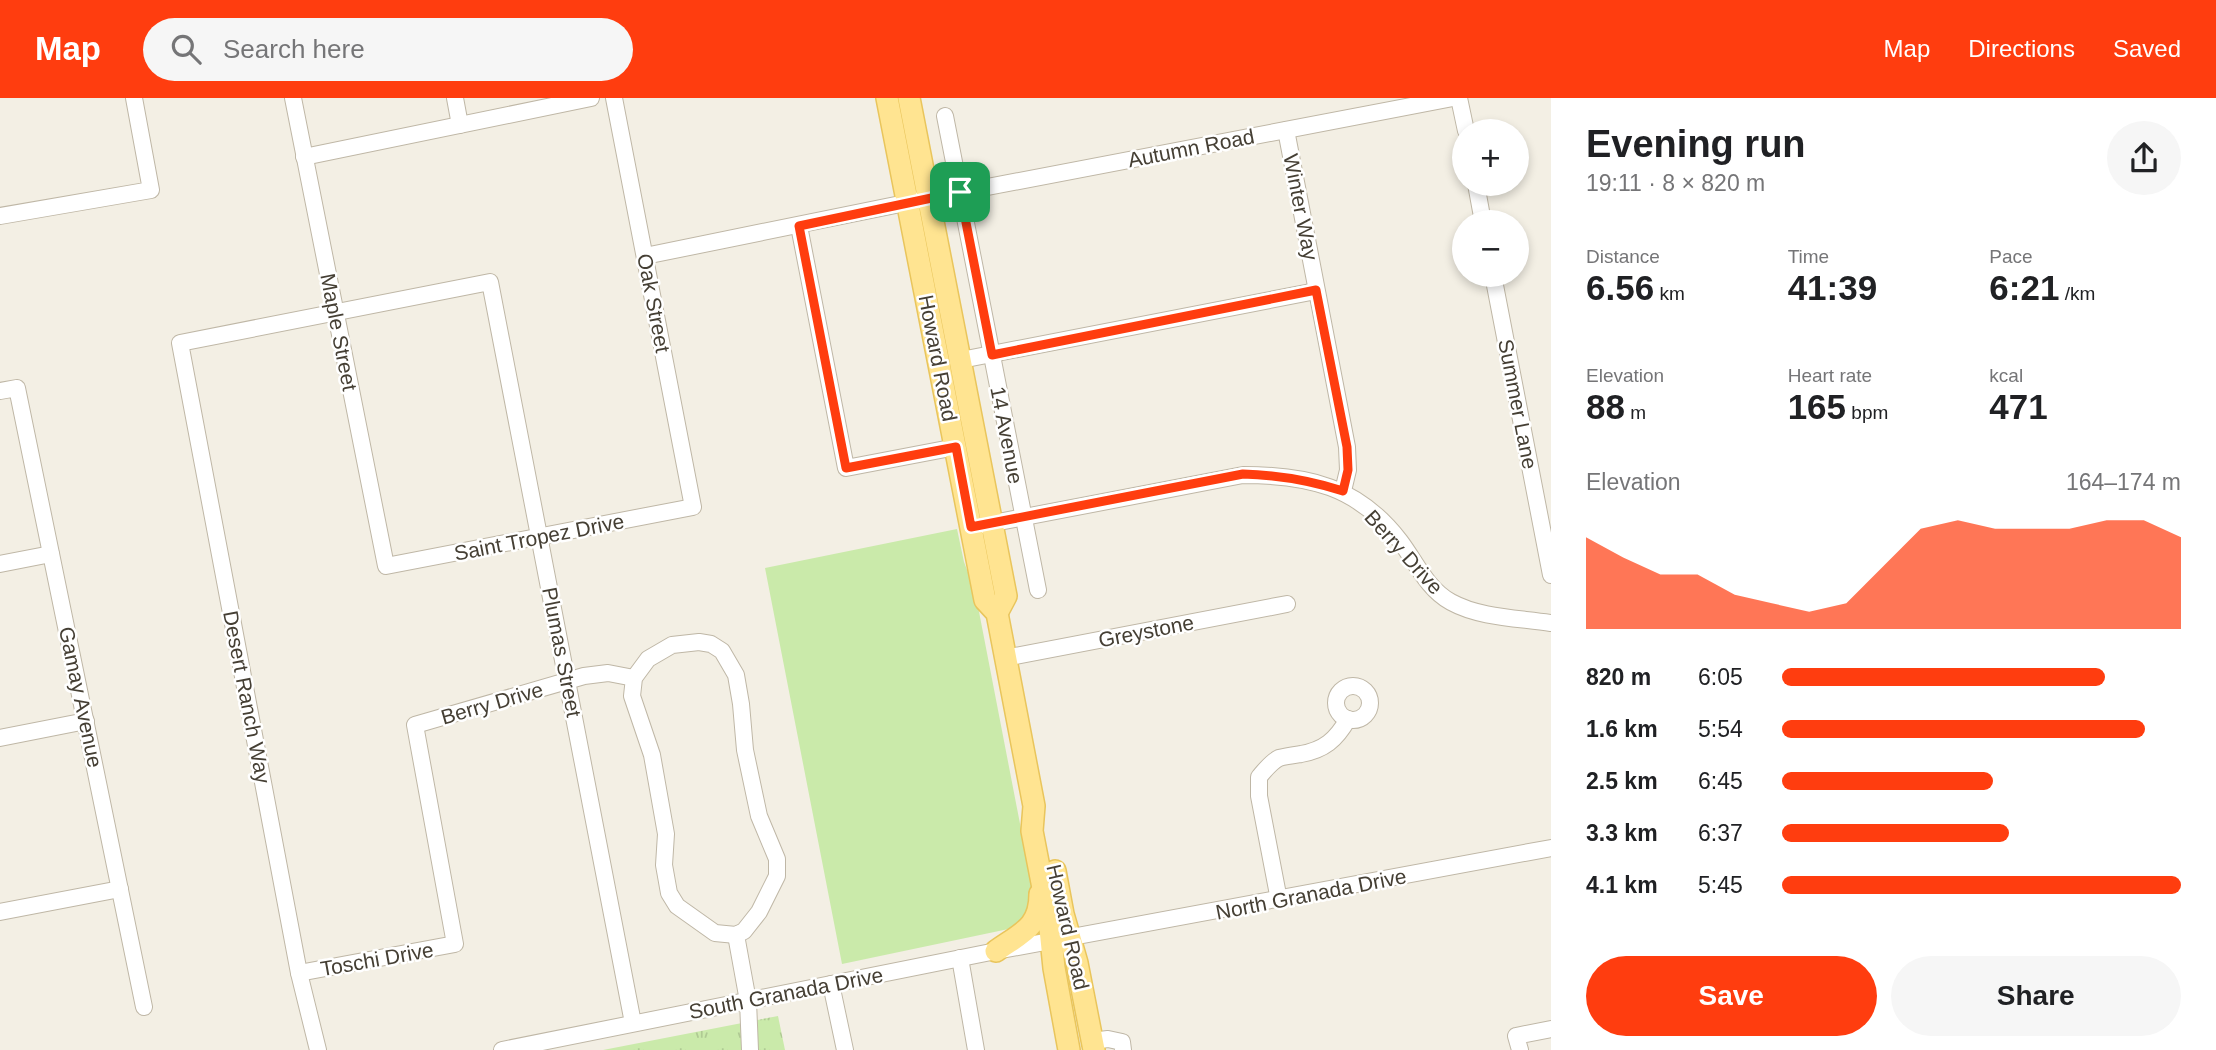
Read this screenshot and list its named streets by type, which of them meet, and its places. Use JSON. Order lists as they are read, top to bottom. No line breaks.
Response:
{"streets":{"main road":["Howard Road"],"street":["Autumn Road","Winter Way","Oak Street","Maple Street","Summer Lane","14 Avenue","Saint Tropez Drive","Berry Drive","Greystone","Plumas Street","Gamay Avenue","Desert Ranch Way","North Granada Drive","Toschi Drive","South Granada Drive"]},"crossings":[["Autumn Road","Winter Way"],["Autumn Road","Oak Street"],["Autumn Road","Howard Road"],["Autumn Road","14 Avenue"],["Winter Way","Berry Drive"],["Oak Street","Saint Tropez Drive"],["Maple Street","Saint Tropez Drive"],["Maple Street","Plumas Street"],["Maple Street","Desert Ranch Way"],["Howard Road","Berry Drive"],["Howard Road","Greystone"],["Howard Road","North Granada Drive"],["Howard Road","South Granada Drive"],["14 Avenue","Berry Drive"],["Saint Tropez Drive","Plumas Street"],["Berry Drive","Plumas Street"],["Berry Drive","Toschi Drive"],["Plumas Street","Desert Ranch Way"],["Plumas Street","South Granada Drive"],["Desert Ranch Way","Toschi Drive"],["North Granada Drive","South Granada Drive"]],"page":{"header":"Map","search":"Search here","nav":["Map","Directions","Saved"],"heading":["Evening run","19:11 · 8 × 820 m"],"map_buttons":["+","−"],"stats":[["Distance","6.56 km"],["Time","41:39"],["Pace","6:21 /km"],["Elevation","88 m"],["Heart rate","165 bpm"],["kcal","471"]],"chart":["Elevation","164–174 m"],"list":[{"name":"820 m","note":"6:05"},{"name":"1.6 km","note":"5:54"},{"name":"2.5 km","note":"6:45"},{"name":"3.3 km","note":"6:37"},{"name":"4.1 km","note":"5:45"}],"buttons":["Save","Share"]}}
